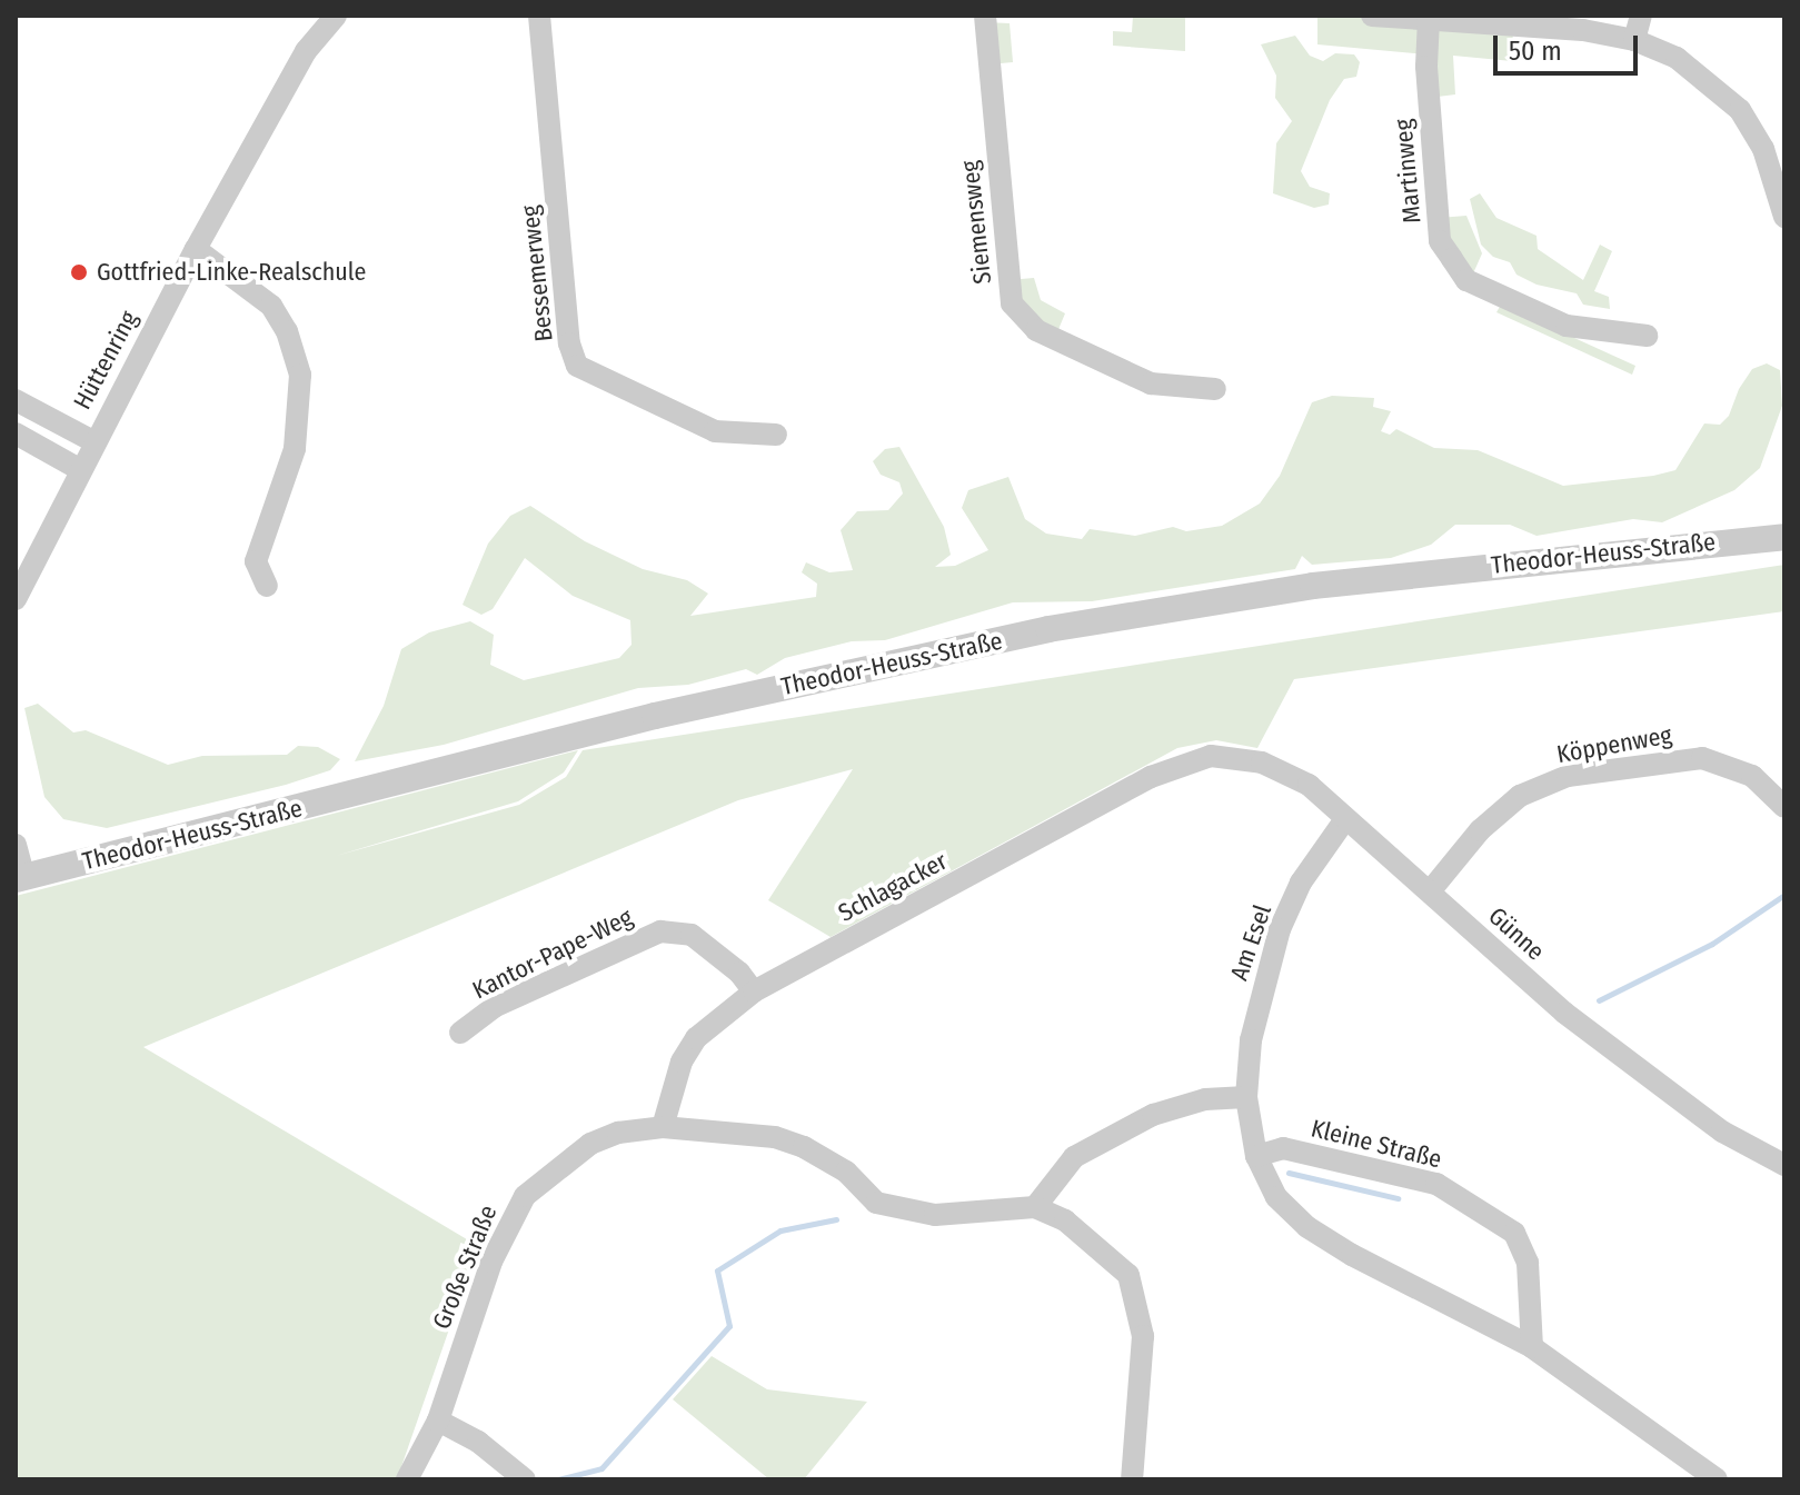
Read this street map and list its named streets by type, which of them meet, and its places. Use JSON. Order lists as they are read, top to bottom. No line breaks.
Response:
{"streets":{"street":["Martinweg","Siemensweg","Bessemerweg","Hüttenring","Theodor-Heuss-Straße","Köppenweg","Schlagacker","Günne","Am Esel","Kantor-Pape-Weg","Kleine Straße","Große Straße"]},"crossings":[["Köppenweg","Günne"],["Schlagacker","Günne"],["Schlagacker","Kantor-Pape-Weg"],["Schlagacker","Große Straße"],["Günne","Am Esel"]],"places":["Gottfried-Linke-Realschule"],"scale_bar":"50 m"}
